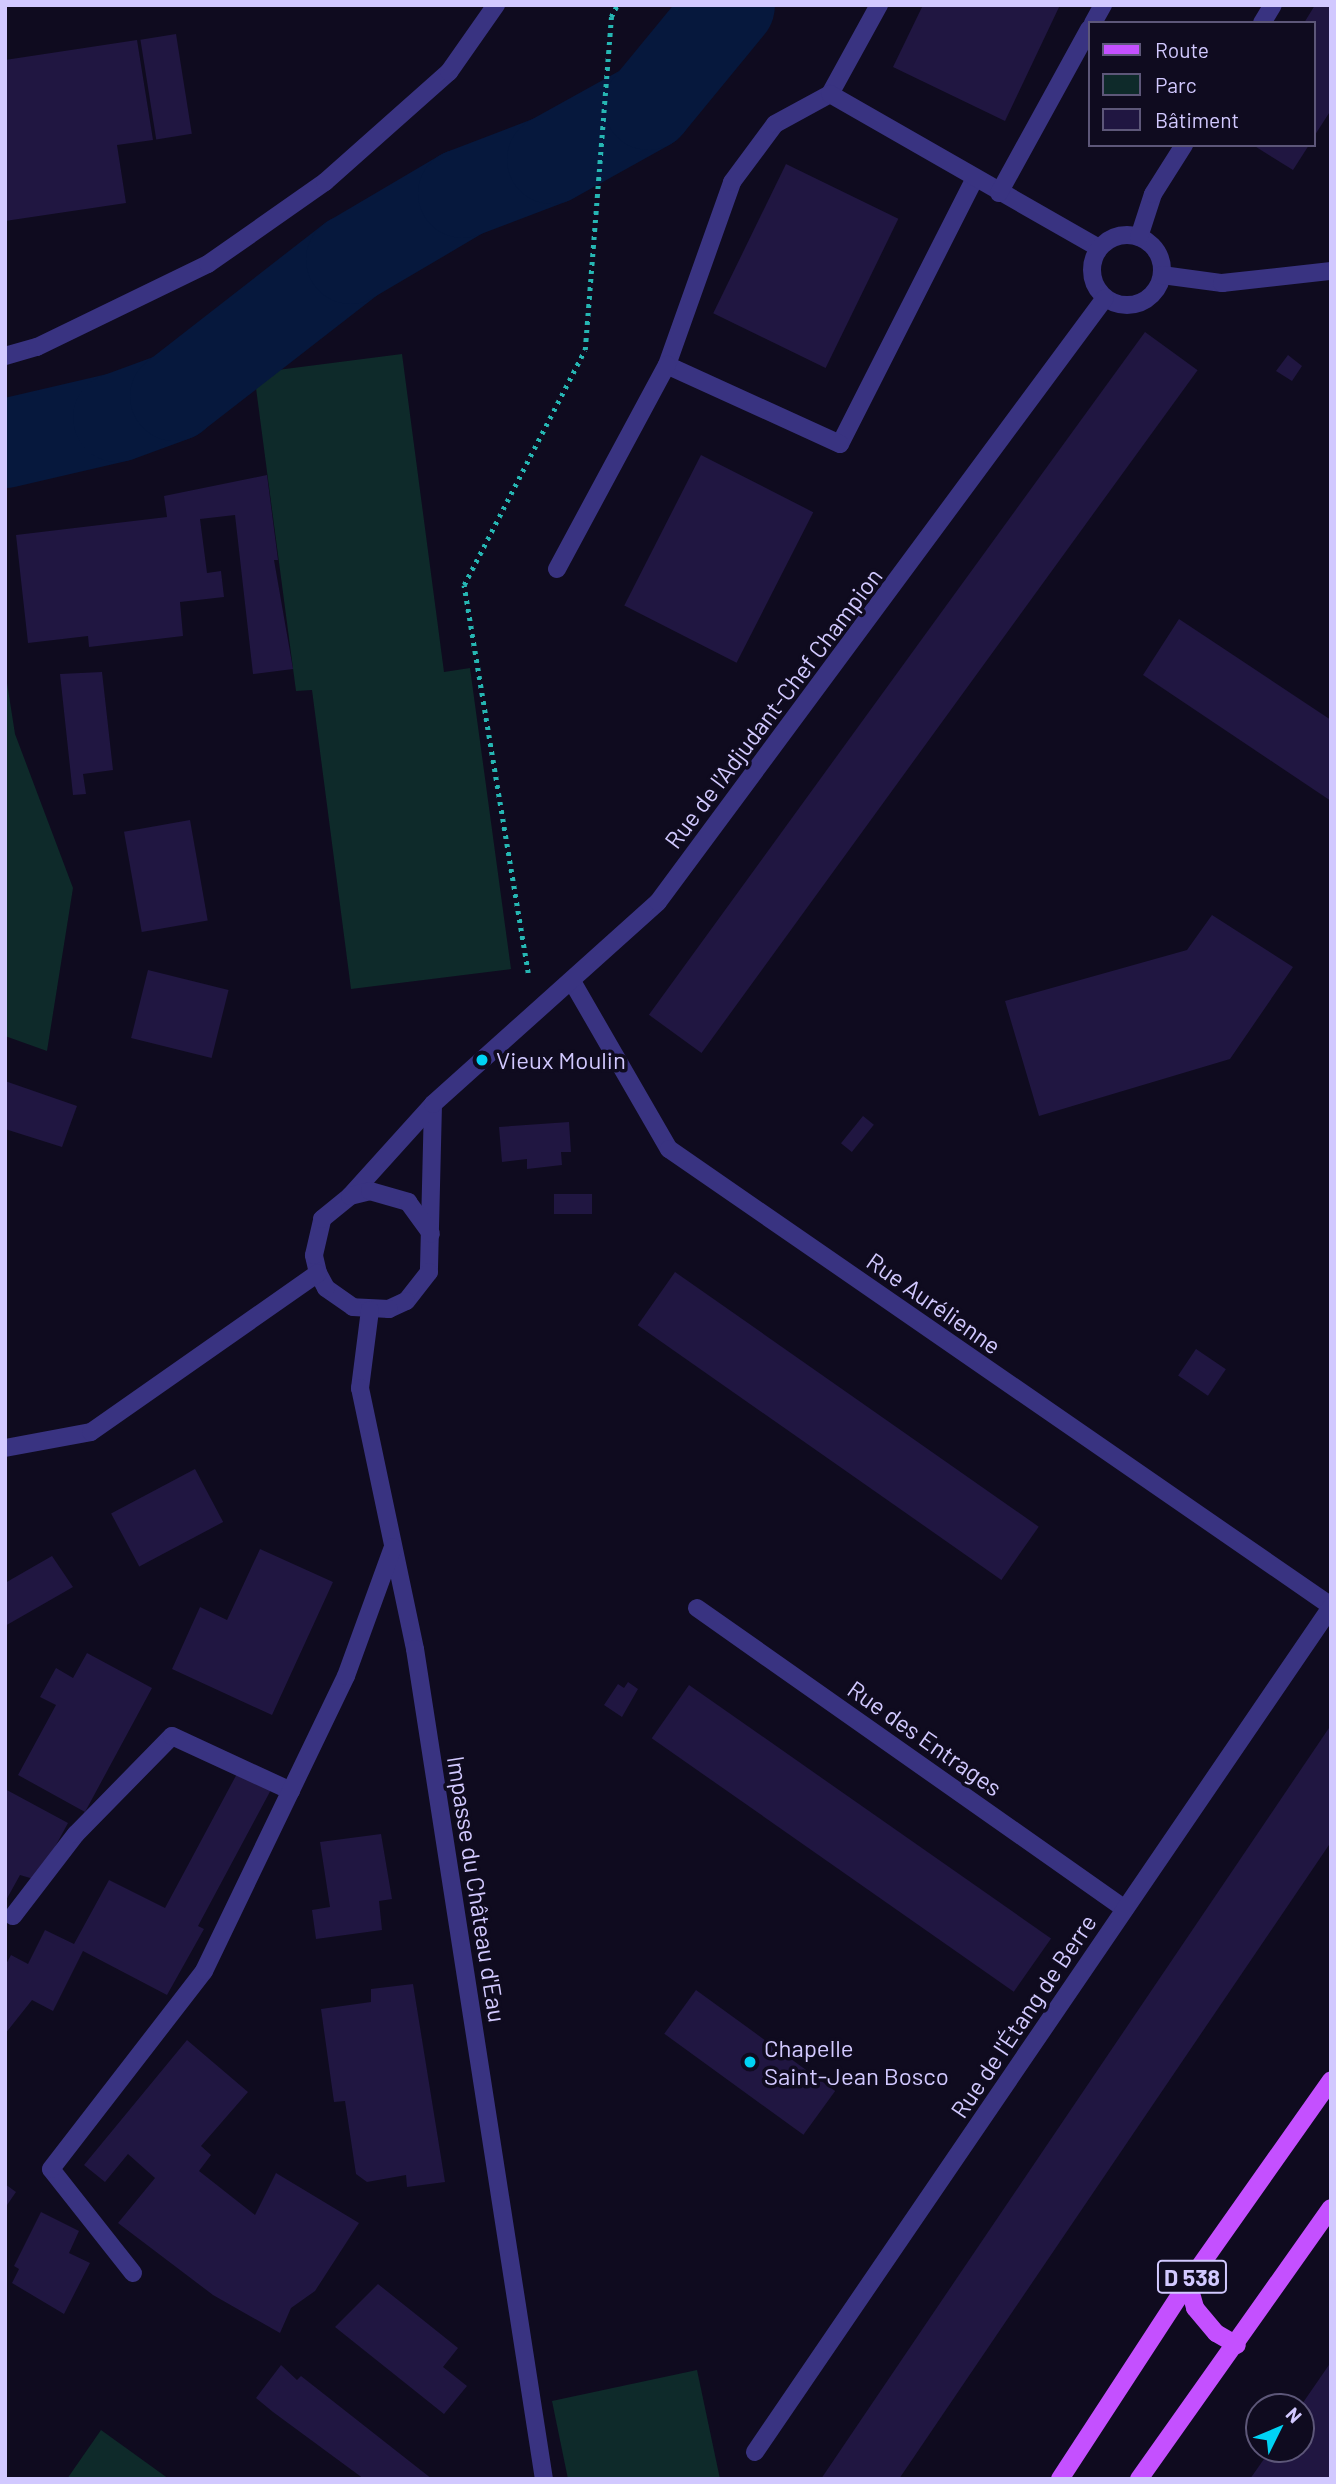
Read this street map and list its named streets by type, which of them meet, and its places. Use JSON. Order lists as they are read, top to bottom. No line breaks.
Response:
{"streets":{"main road":["D 538"],"street":["Rue de l'Adjudant-Chef Champion","Rue Aurélienne","Rue des Entrages","Impasse du Château d'Eau","Rue de l'Étang de Berre"]},"crossings":[["Rue de l'Adjudant-Chef Champion","Rue Aurélienne"],["Rue de l'Adjudant-Chef Champion","Impasse du Château d'Eau"],["Rue Aurélienne","Rue de l'Étang de Berre"],["Rue des Entrages","Rue de l'Étang de Berre"]],"places":["Vieux Moulin","Chapelle Saint-Jean Bosco"],"legend":["Route","Parc","Bâtiment"],"north":"top right"}
